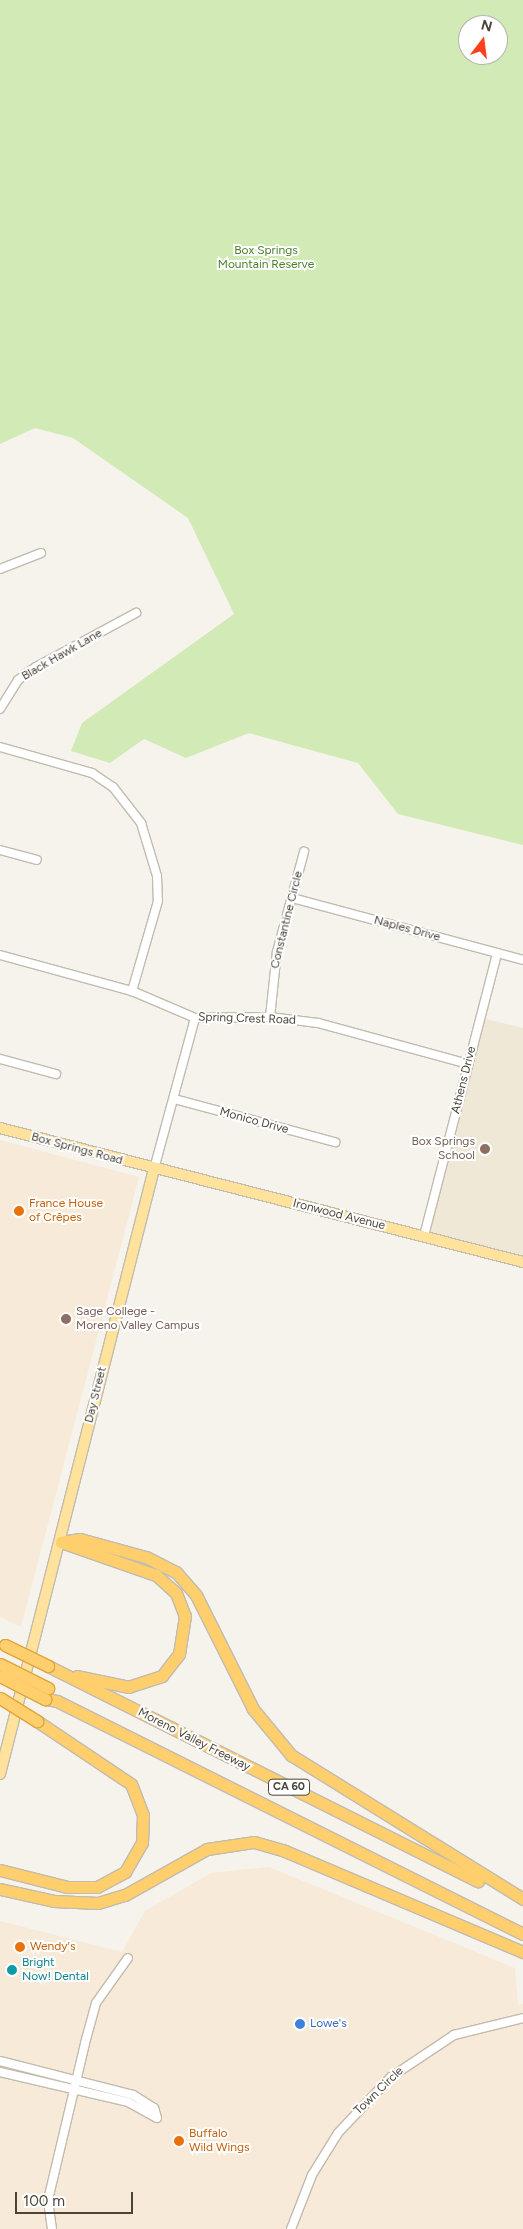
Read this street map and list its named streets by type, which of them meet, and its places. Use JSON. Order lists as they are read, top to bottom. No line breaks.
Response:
{"streets":{"highway":["Moreno Valley Freeway","CA 60"],"main road":["Box Springs Road","Ironwood Avenue","Day Street"],"street":["Black Hawk Lane","Constantine Circle","Naples Drive","Spring Crest Road","Athens Drive","Monico Drive","Town Circle"]},"crossings":[["Constantine Circle","Naples Drive"],["Constantine Circle","Spring Crest Road"],["Naples Drive","Athens Drive"],["Spring Crest Road","Athens Drive"],["Spring Crest Road","Day Street"],["Athens Drive","Ironwood Avenue"],["Monico Drive","Day Street"],["Box Springs Road","Ironwood Avenue"],["Box Springs Road","Day Street"],["Ironwood Avenue","Day Street"]],"parks":["Box Springs Mountain Reserve"],"places":["Box Springs School","France House of Crêpes","Sage College - Moreno Valley Campus","Wendy's","Bright Now! Dental","Lowe's","Buffalo Wild Wings"],"scale_bar":"100 m","north":"top"}
